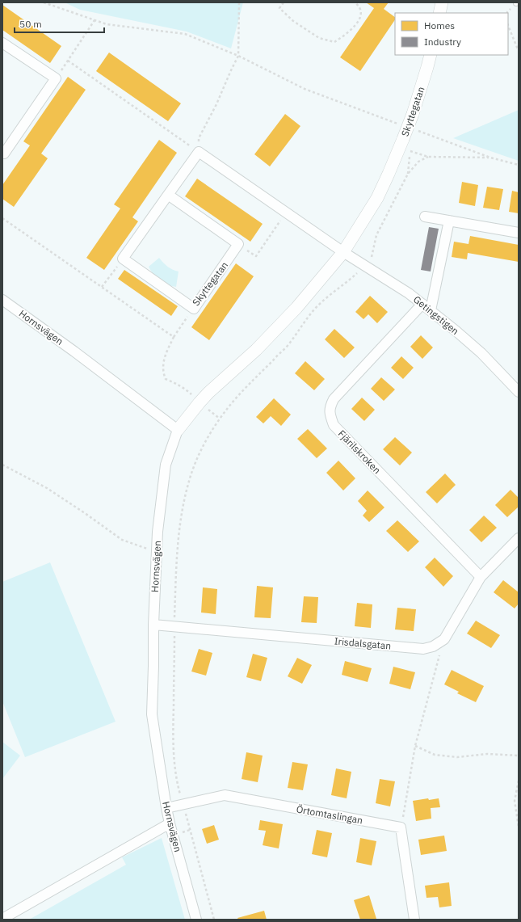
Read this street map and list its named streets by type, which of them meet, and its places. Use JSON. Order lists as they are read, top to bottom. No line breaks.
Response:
{"streets":{"street":["Skyttegatan","Getingstigen","Hornsvägen","Fjärilskroken","Irisdalsgatan","Örtomtaslingan"]},"crossings":[["Skyttegatan","Getingstigen"],["Skyttegatan","Hornsvägen"],["Getingstigen","Fjärilskroken"],["Hornsvägen","Irisdalsgatan"],["Hornsvägen","Örtomtaslingan"]],"legend":["Homes","Industry"],"scale_bar":"50 m"}
